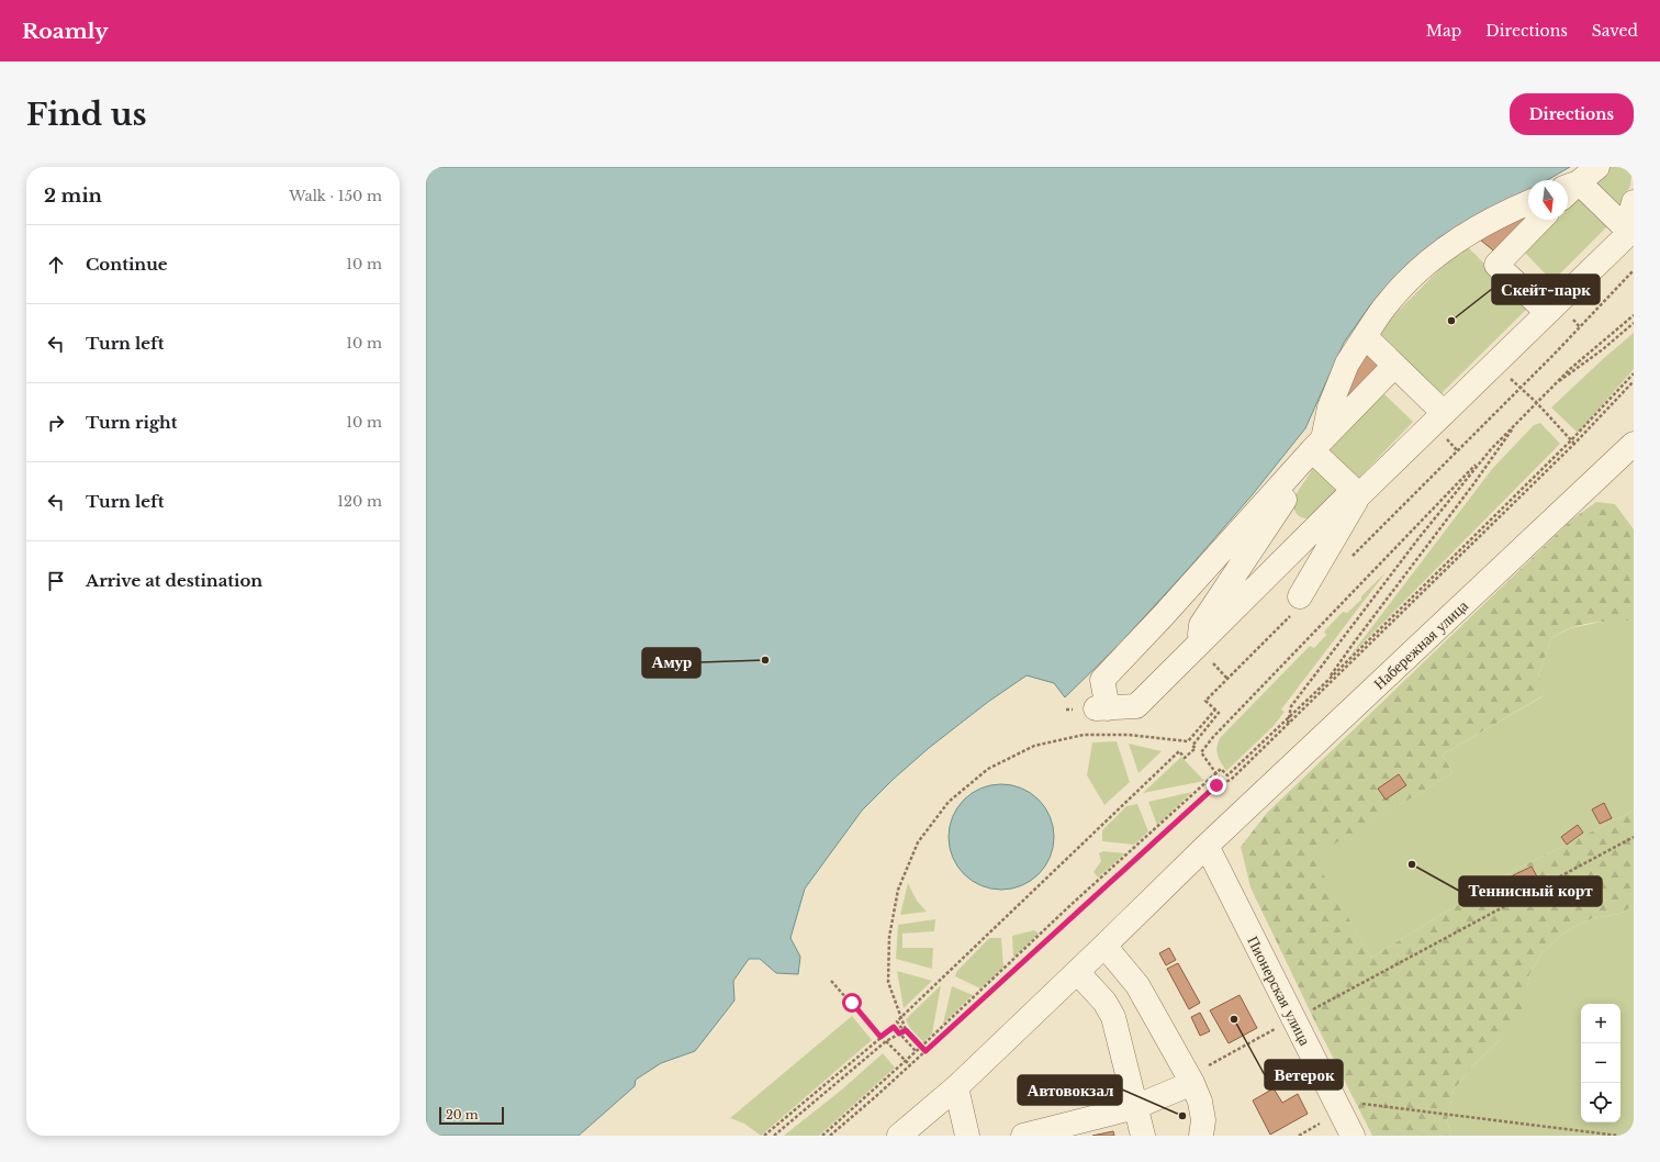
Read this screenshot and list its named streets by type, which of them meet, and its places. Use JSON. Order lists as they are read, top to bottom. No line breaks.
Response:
{"streets":{"street":["Набережная улица","Пионерская улица"]},"crossings":[["Набережная улица","Пионерская улица"]],"places":["Скейт-парк","Амур","Теннисный корт","Ветерок","Автовокзал"],"scale_bar":"20 m","north":"bottom","page":{"header":"Roamly","nav":["Map","Directions","Saved"],"buttons":"Directions","title":"Find us","heading":["2 min","Walk · 150 m"],"list":[["Continue","10 m"],["Turn left","10 m"],["Turn right","10 m"],["Turn left","120 m"],"Arrive at destination"],"map_buttons":["+","−"],"scale":"20 m"}}
